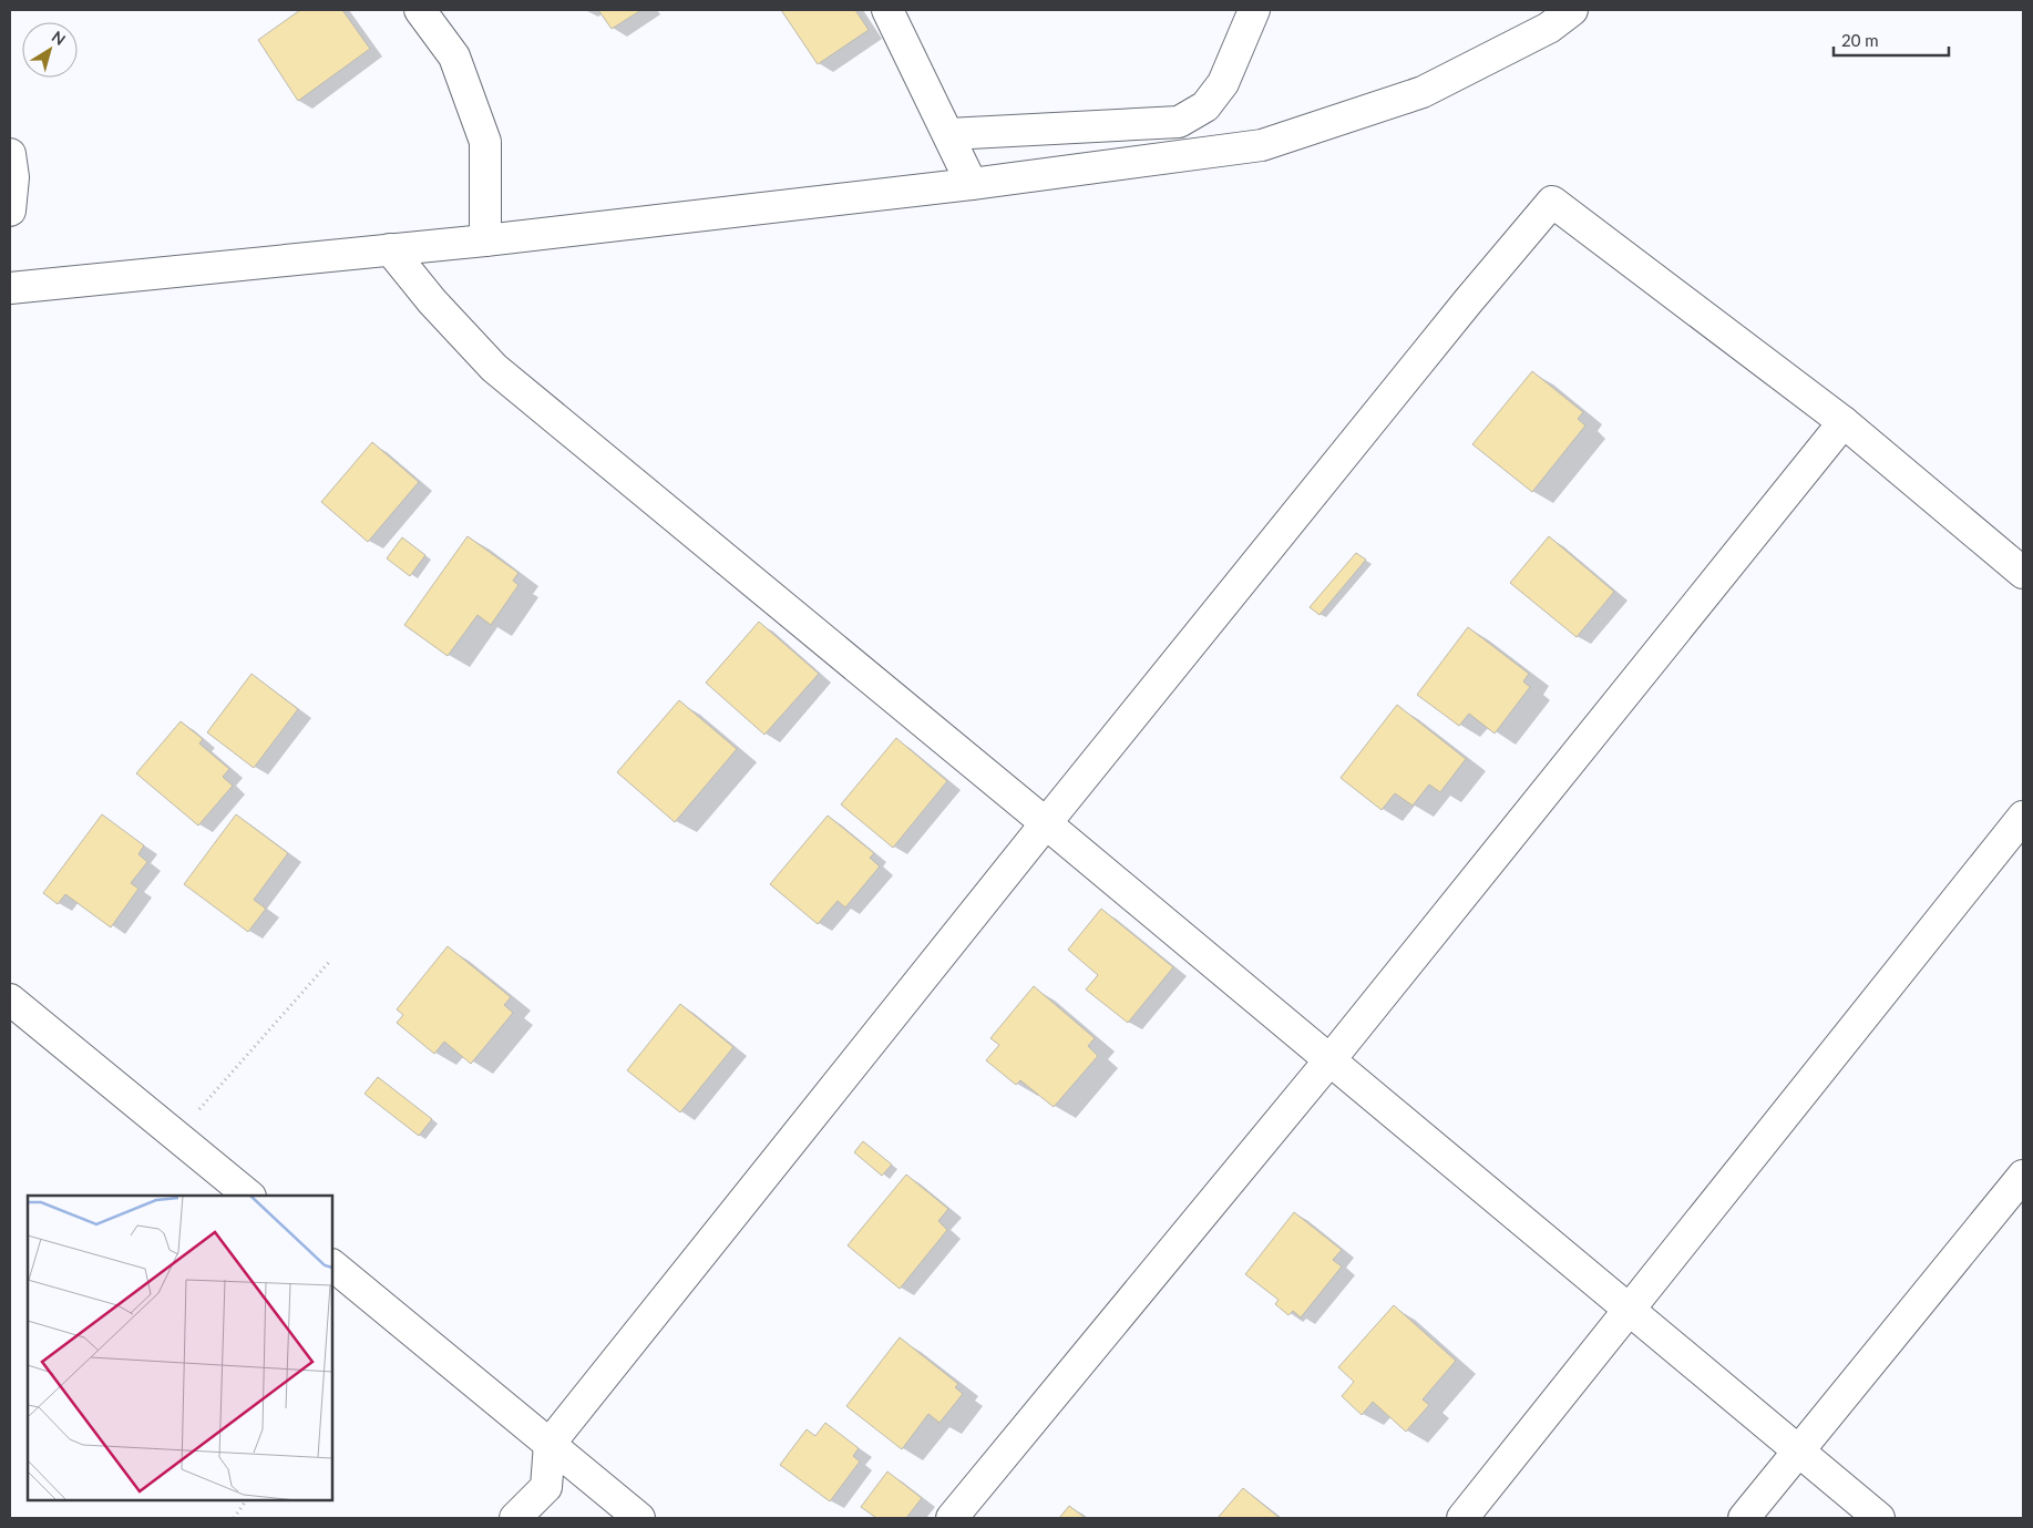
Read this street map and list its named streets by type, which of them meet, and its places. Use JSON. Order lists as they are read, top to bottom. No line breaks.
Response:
{"scale_bar":"20 m","north":"top right"}
